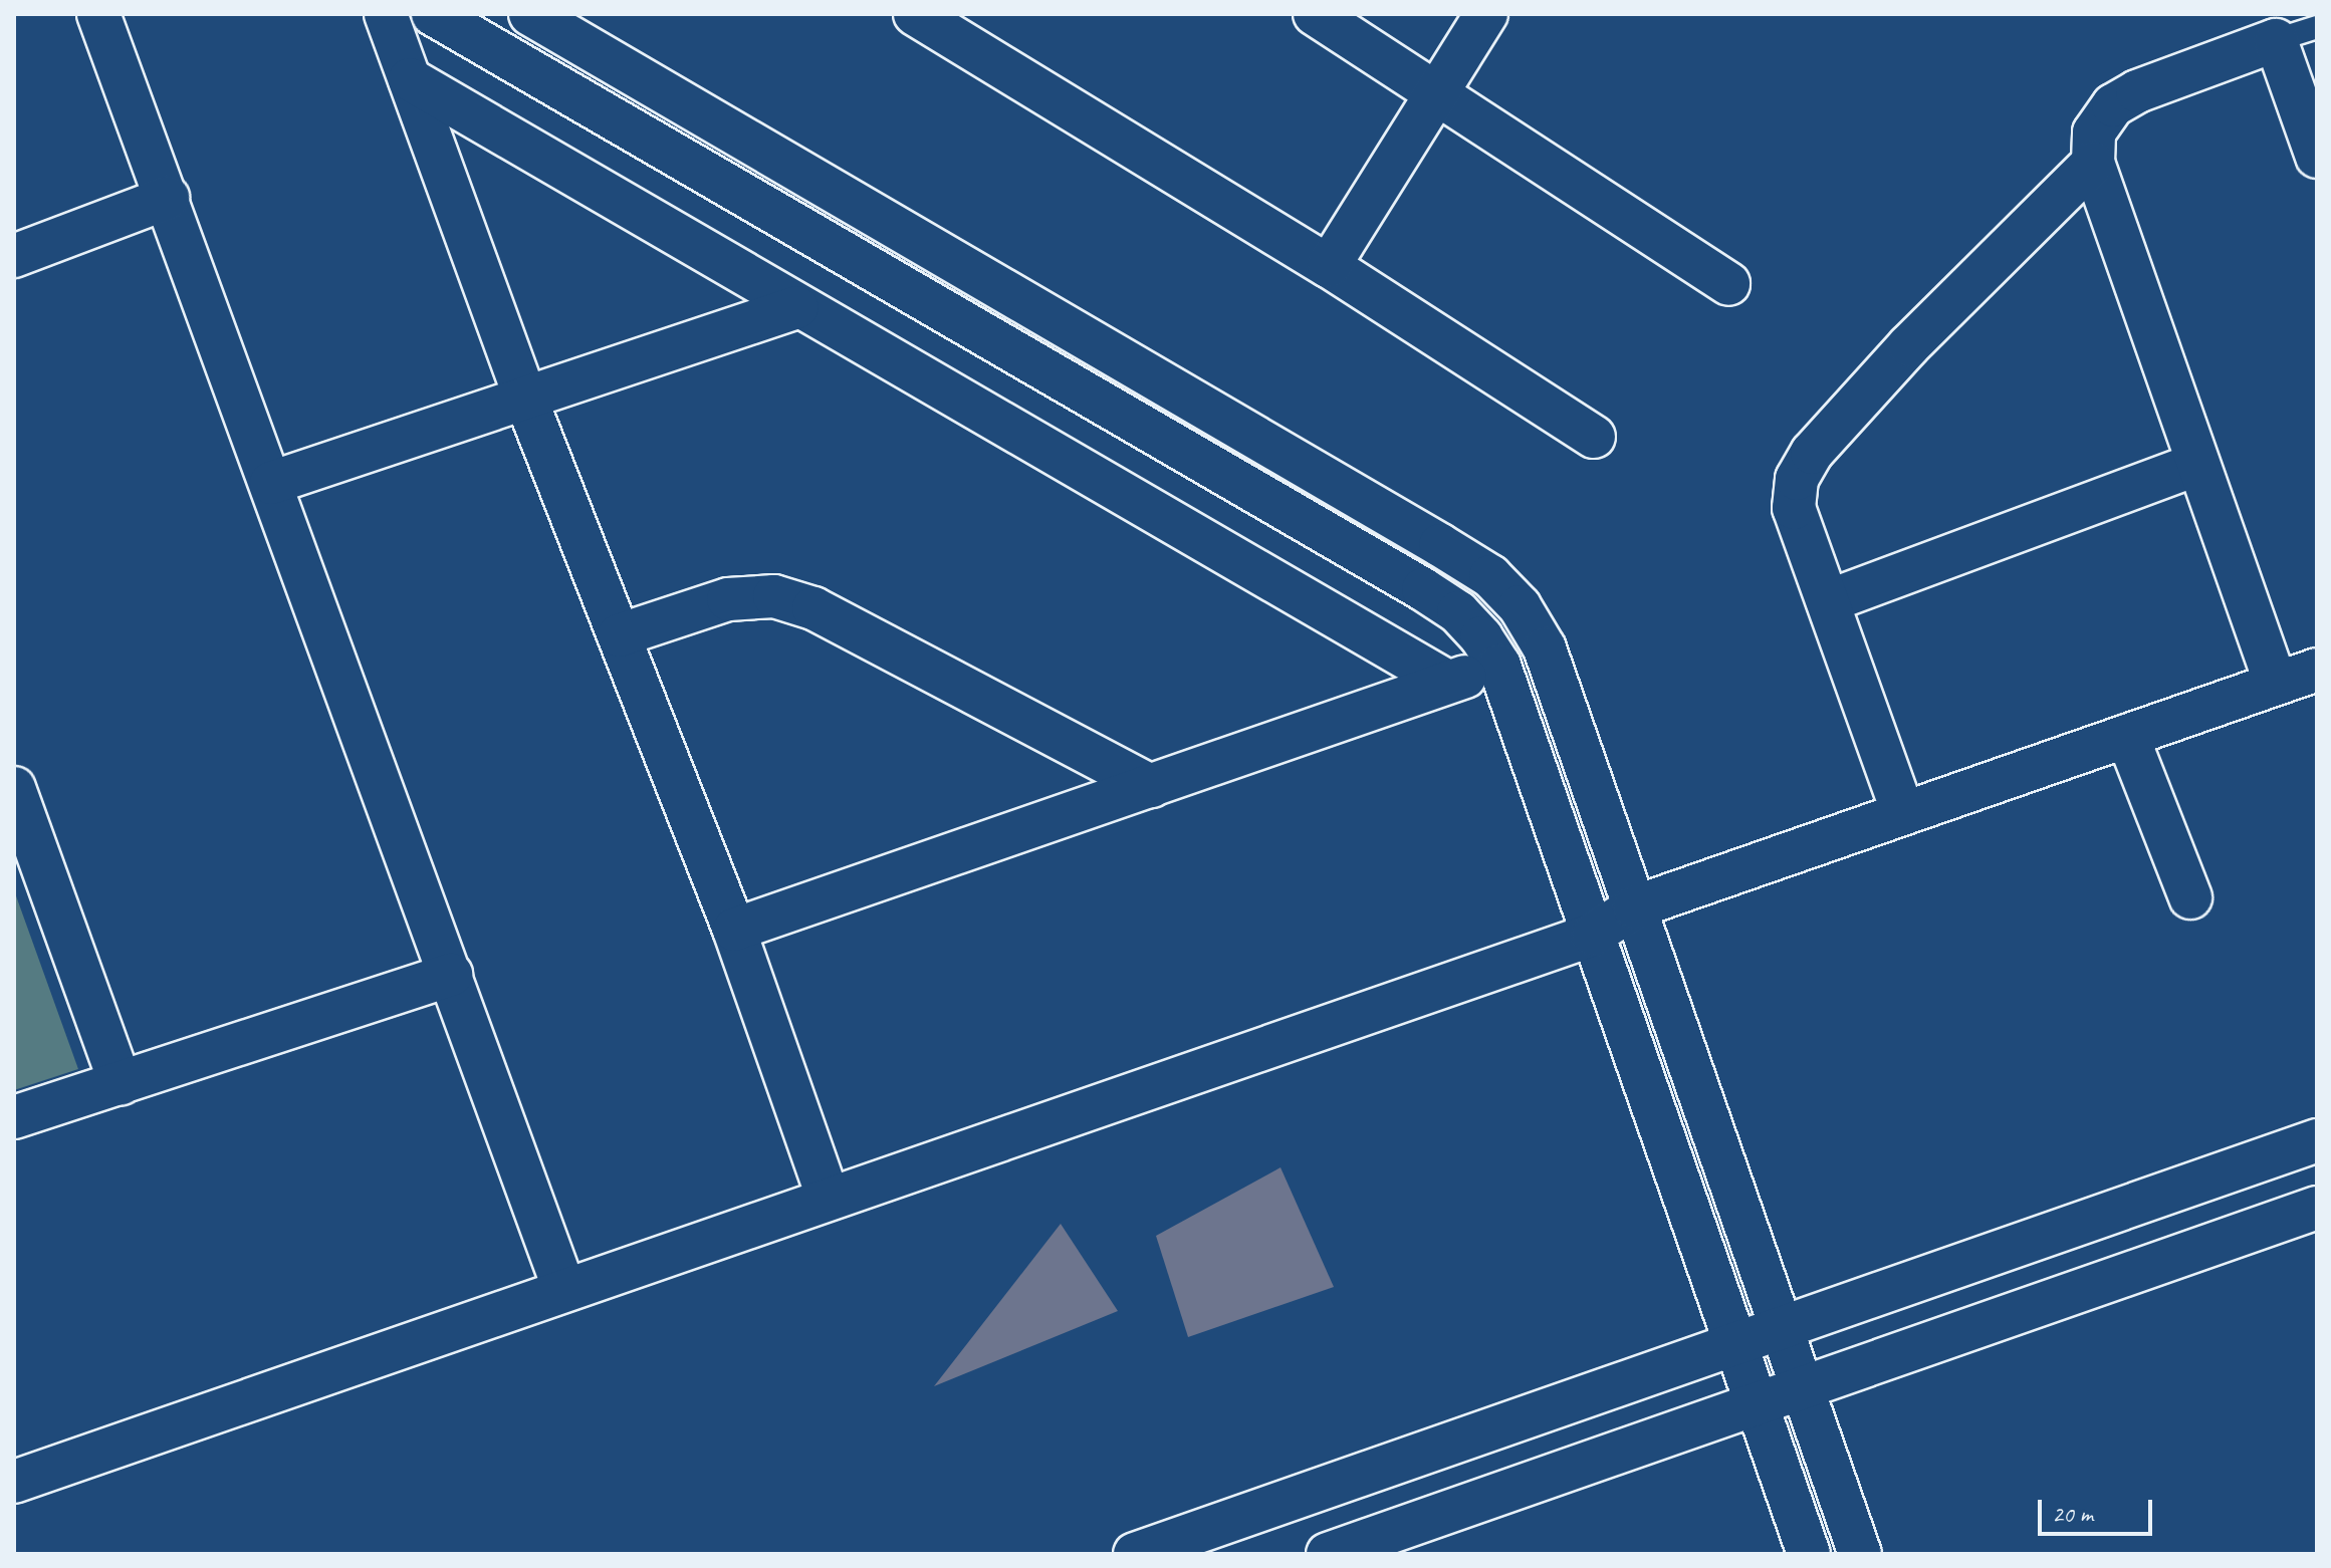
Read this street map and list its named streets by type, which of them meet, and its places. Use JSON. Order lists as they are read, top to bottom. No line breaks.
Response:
{"scale_bar":"20 m"}
